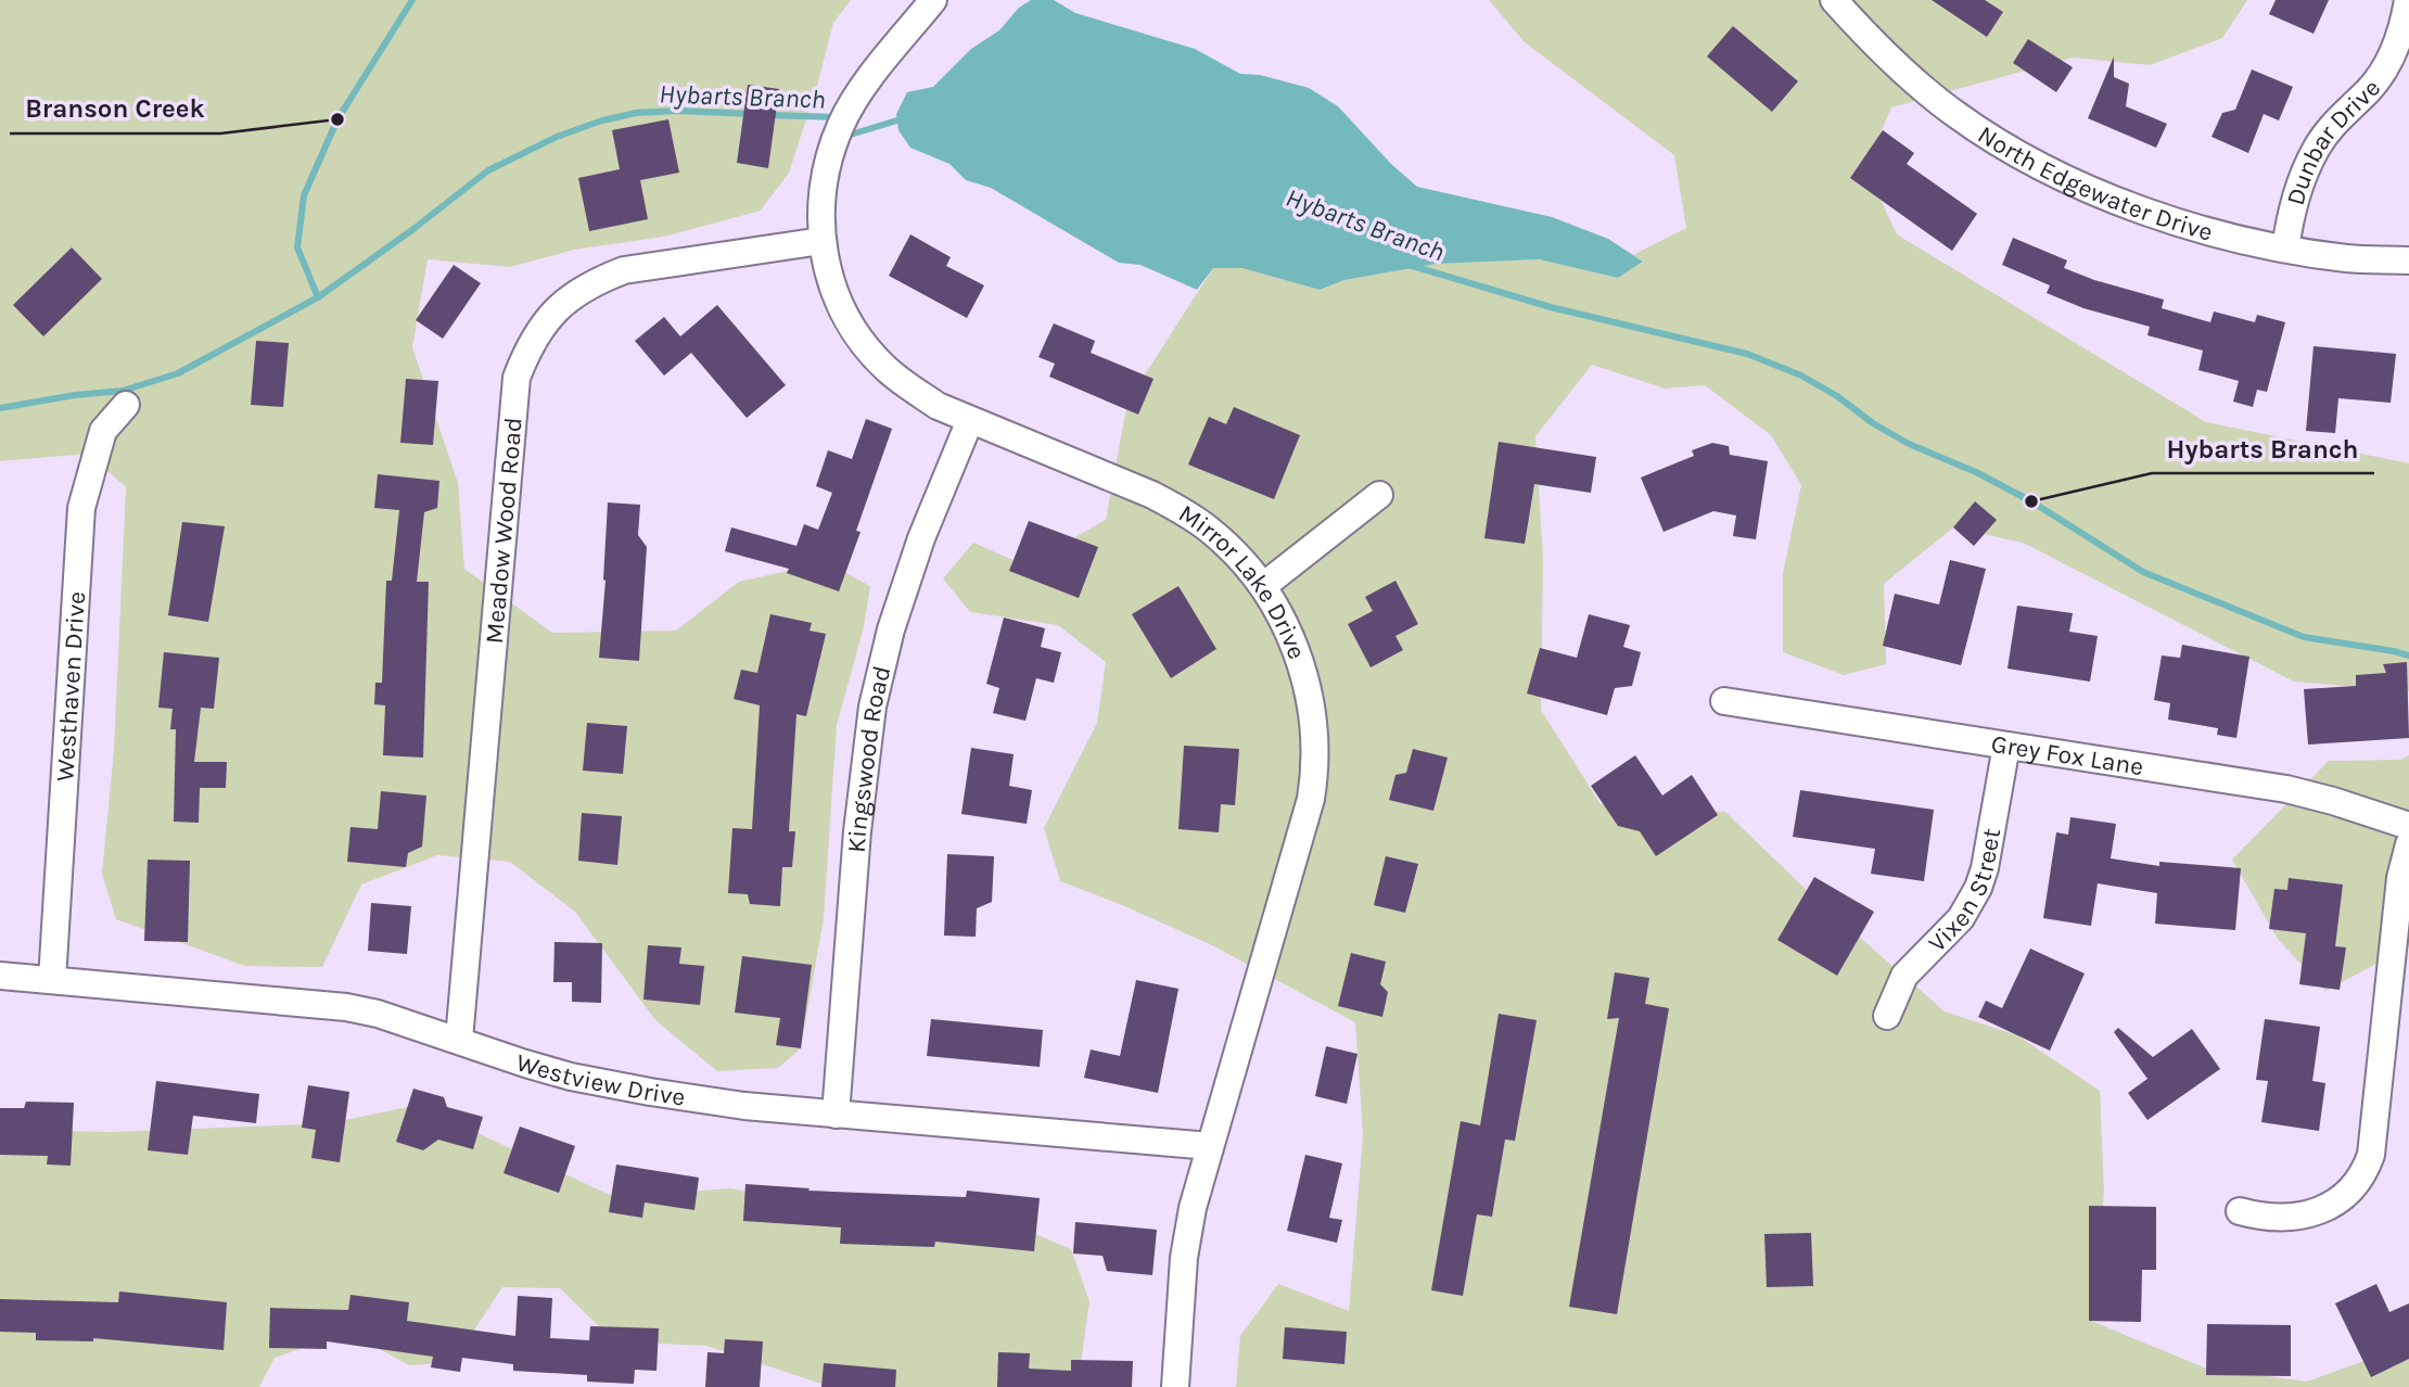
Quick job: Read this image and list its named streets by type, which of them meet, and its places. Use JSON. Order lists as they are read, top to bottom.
{
  "streets": {
    "street": [
      "Dunbar Drive",
      "North Edgewater Drive",
      "Meadow Wood Road",
      "Mirror Lake Drive",
      "Westhaven Drive",
      "Grey Fox Lane",
      "Kingswood Road",
      "Vixen Street",
      "Westview Drive"
    ]
  },
  "crossings": [
    ["Dunbar Drive", "North Edgewater Drive"],
    ["Meadow Wood Road", "Mirror Lake Drive"],
    ["Meadow Wood Road", "Westview Drive"],
    ["Mirror Lake Drive", "Kingswood Road"],
    ["Mirror Lake Drive", "Westview Drive"],
    ["Westhaven Drive", "Westview Drive"],
    ["Grey Fox Lane", "Vixen Street"],
    ["Kingswood Road", "Westview Drive"]
  ],
  "water": ["Hybarts Branch"],
  "places": ["Branson Creek", "Hybarts Branch"]
}
